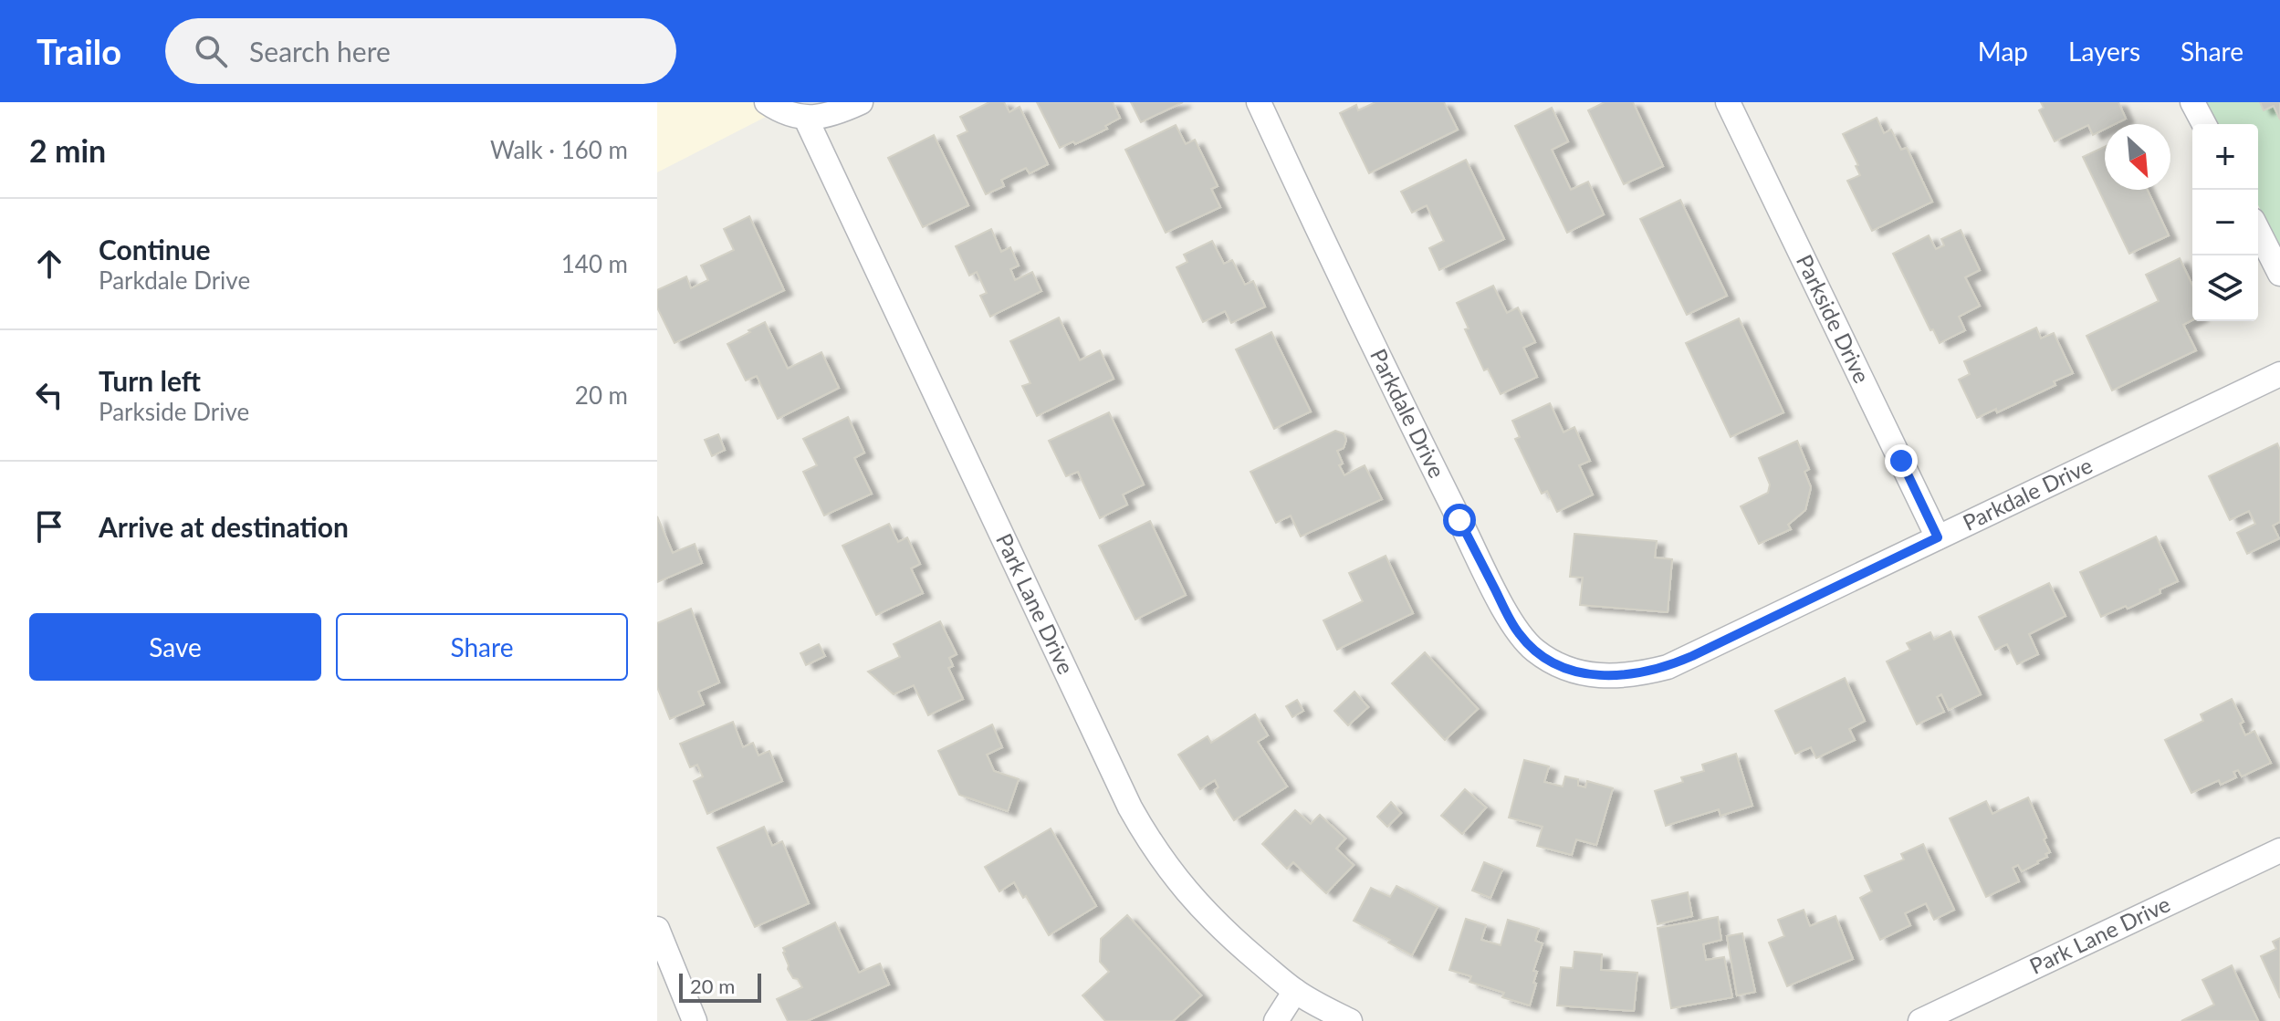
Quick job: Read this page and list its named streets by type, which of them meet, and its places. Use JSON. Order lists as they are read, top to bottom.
{
  "streets": {
    "street": ["Parkside Drive", "Parkdale Drive", "Park Lane Drive"]
  },
  "crossings": [
    ["Parkside Drive", "Parkdale Drive"]
  ],
  "scale_bar": "20 m",
  "north": "bottom right",
  "page": {
    "header": "Trailo",
    "search": "Search here",
    "nav": ["Map", "Layers", "Share"],
    "heading": ["2 min", "Walk · 160 m"],
    "map_buttons": ["+", "−"],
    "list": [
      ["Continue", "Parkdale Drive", "140 m"],
      ["Turn left", "Parkside Drive", "20 m"],
      "Arrive at destination"
    ],
    "buttons": ["Save", "Share"],
    "scale": "20 m"
  }
}
